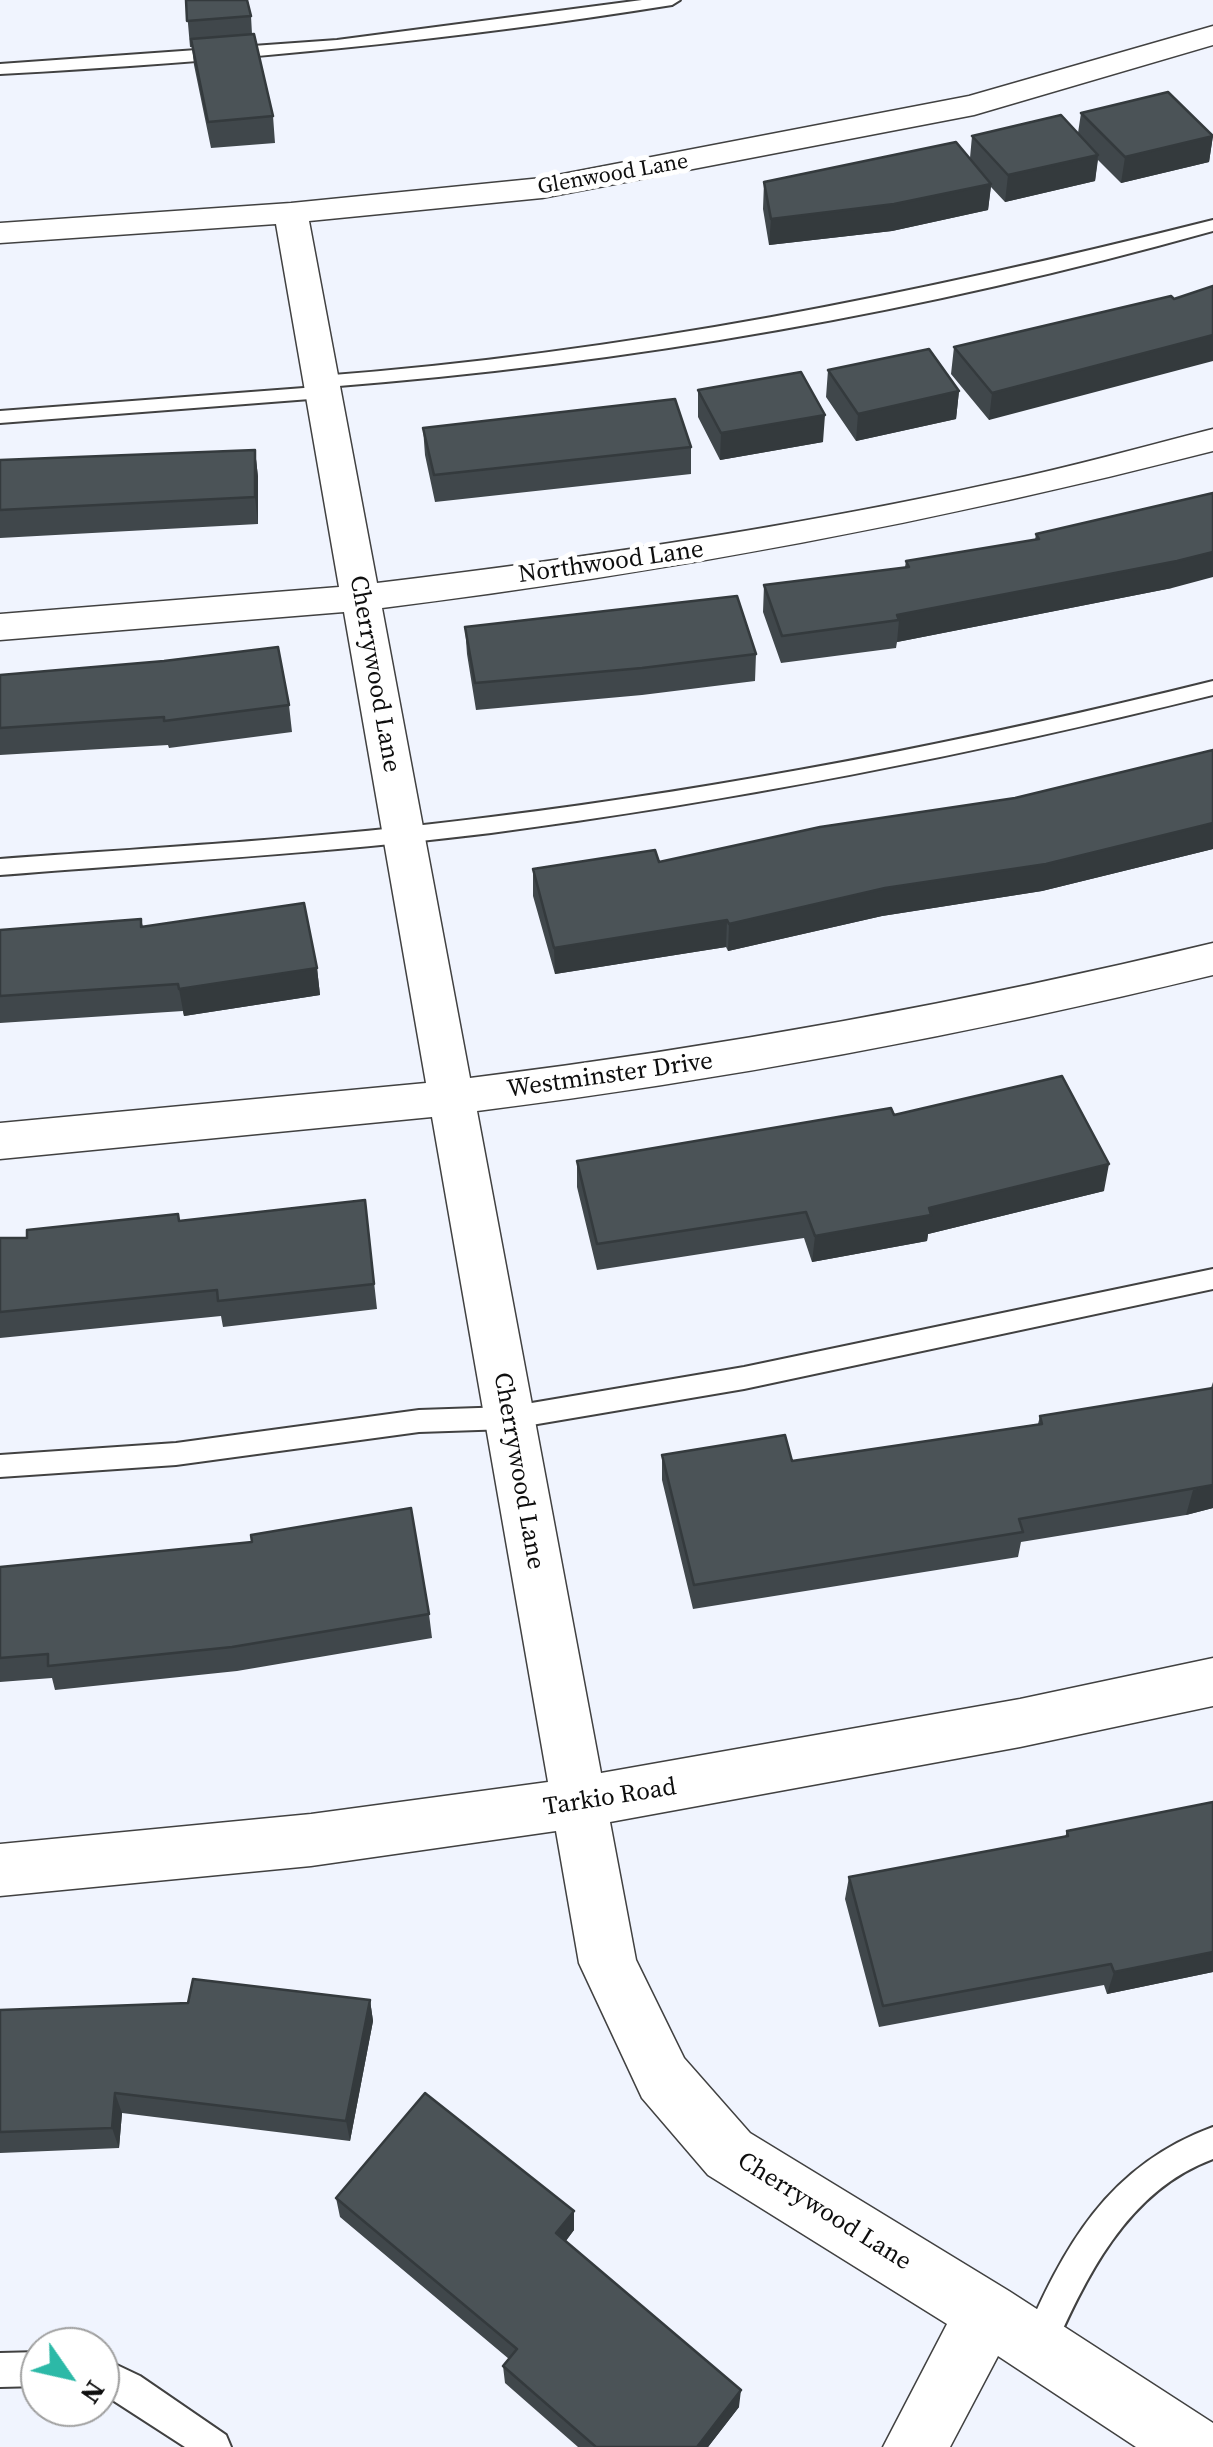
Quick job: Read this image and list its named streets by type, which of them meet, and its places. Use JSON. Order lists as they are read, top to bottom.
{
  "streets": {
    "street": [
      "Glenwood Lane",
      "Northwood Lane",
      "Cherrywood Lane",
      "Westminster Drive",
      "Tarkio Road"
    ]
  },
  "crossings": [
    ["Glenwood Lane", "Cherrywood Lane"],
    ["Northwood Lane", "Cherrywood Lane"],
    ["Cherrywood Lane", "Westminster Drive"],
    ["Cherrywood Lane", "Tarkio Road"]
  ],
  "north": "bottom right"
}
